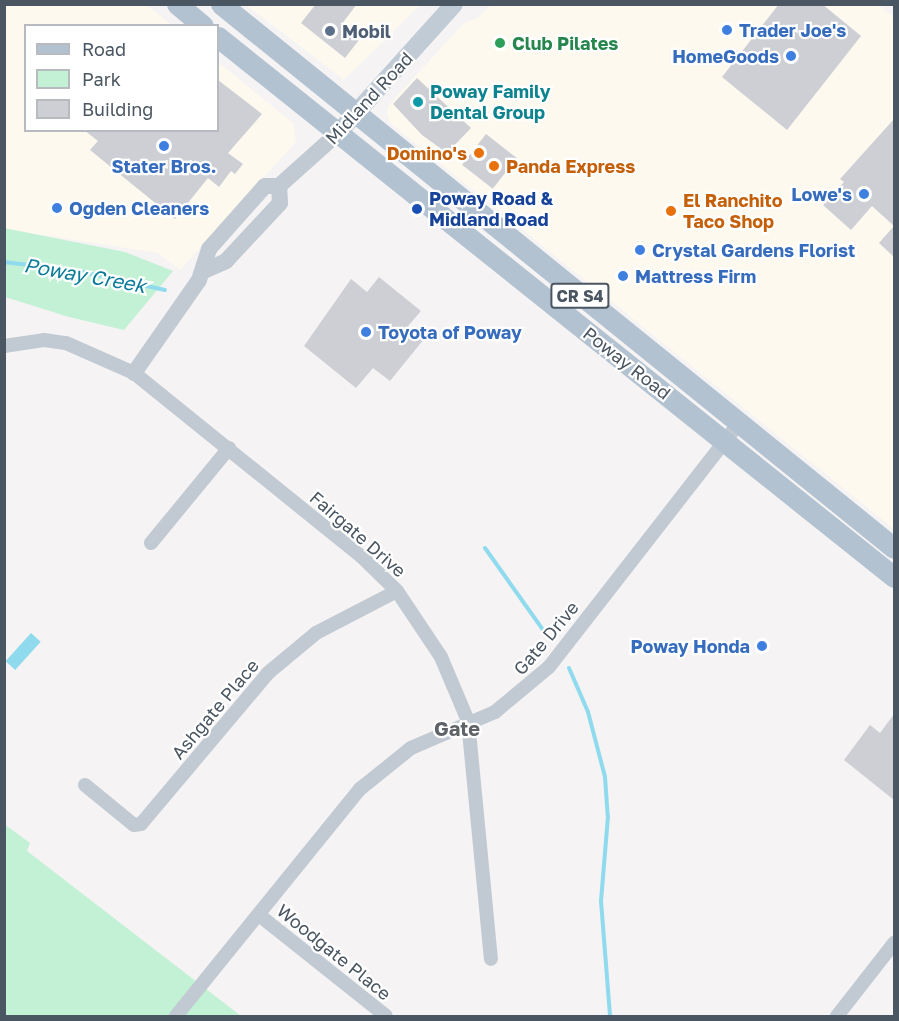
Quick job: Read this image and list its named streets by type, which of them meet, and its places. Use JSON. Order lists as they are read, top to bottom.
{
  "streets": {
    "main road": ["Midland Road", "CR S4", "Poway Road"],
    "street": [
      "Fairgate Drive",
      "Gate Drive",
      "Ashgate Place",
      "Woodgate Place"
    ]
  },
  "crossings": [
    ["Midland Road", "Poway Road"],
    ["Midland Road", "Fairgate Drive"],
    ["Poway Road", "Gate Drive"],
    ["Fairgate Drive", "Gate Drive"],
    ["Fairgate Drive", "Ashgate Place"],
    ["Gate Drive", "Woodgate Place"]
  ],
  "districts": ["Gate"],
  "water": ["Poway Creek"],
  "places": [
    "Trader Joe's",
    "Mobil",
    "Club Pilates",
    "HomeGoods",
    "Poway Family Dental Group",
    "Stater Bros.",
    "Domino's",
    "Panda Express",
    "Lowe's",
    "Ogden Cleaners",
    "Poway Road & Midland Road",
    "El Ranchito Taco Shop",
    "Crystal Gardens Florist",
    "Mattress Firm",
    "Toyota of Poway",
    "Poway Honda"
  ],
  "legend": ["Road", "Park", "Building"]
}
